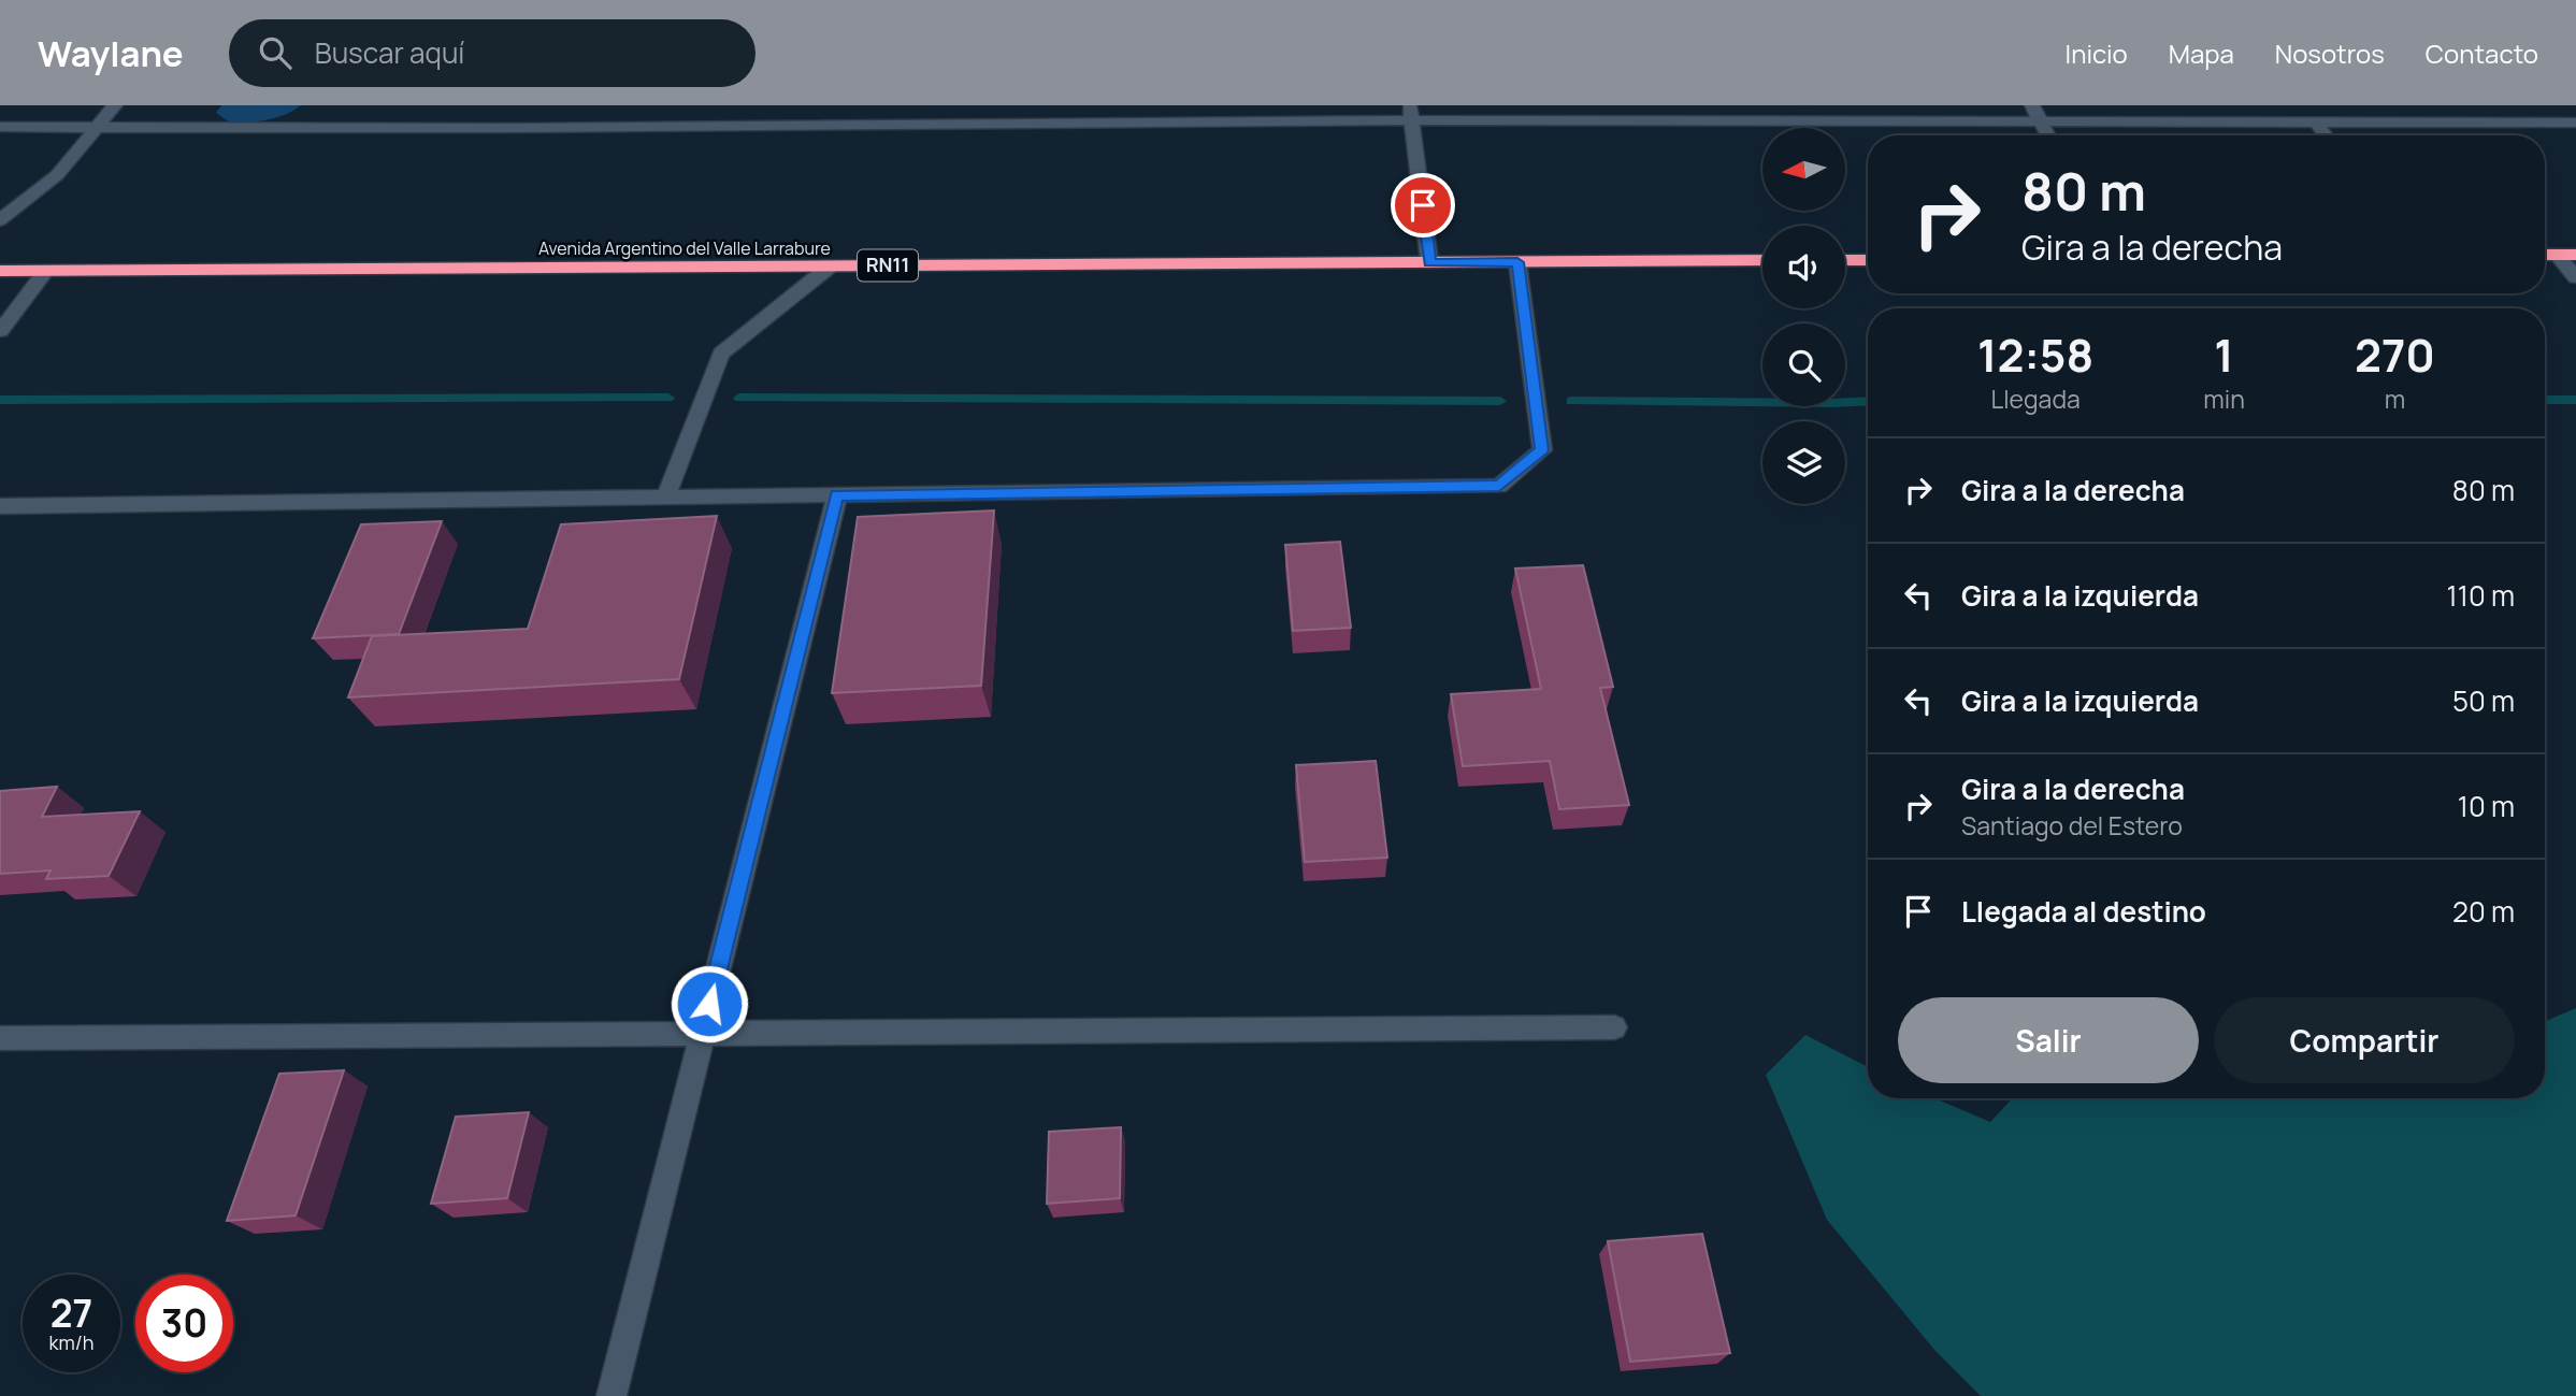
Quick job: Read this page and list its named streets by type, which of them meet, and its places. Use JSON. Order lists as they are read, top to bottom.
{
  "streets": {
    "highway": ["Avenida Argentino del Valle Larrabure", "RN11"]
  },
  "north": "left",
  "page": {
    "header": "Waylane",
    "search": "Buscar aquí",
    "nav": [
      "Inicio",
      "Mapa",
      "Nosotros",
      "Contacto"
    ],
    "turn": ["80 m", "Gira a la derecha"],
    "eta": [
      "12:58",
      "Llegada",
      "1",
      "min",
      "270",
      "m"
    ],
    "list": [
      {
        "name": "Gira a la derecha",
        "value": "80 m"
      },
      {
        "name": "Gira a la izquierda",
        "value": "110 m"
      },
      {
        "name": "Gira a la izquierda",
        "value": "50 m"
      },
      {
        "name": "Gira a la derecha",
        "note": "Santiago del Estero",
        "value": "10 m"
      },
      {
        "name": "Llegada al destino",
        "value": "20 m"
      }
    ],
    "buttons": ["Salir", "Compartir"],
    "speed": "27 km/h",
    "limit": "30"
  }
}
